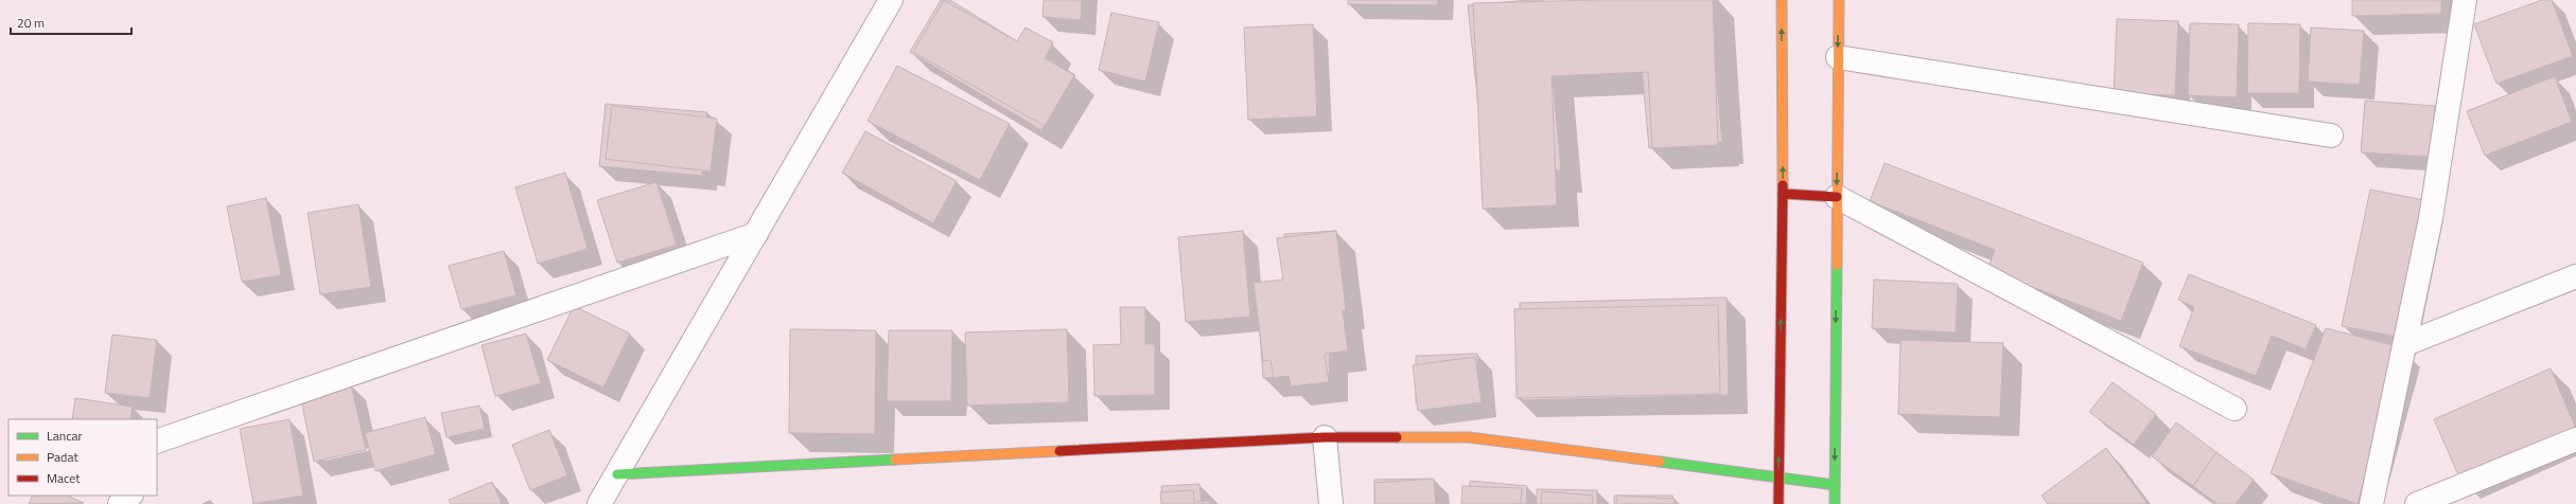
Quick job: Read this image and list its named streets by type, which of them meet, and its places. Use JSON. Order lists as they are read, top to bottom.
{
  "legend": ["Lancar", "Padat", "Macet"],
  "scale_bar": "20 m"
}
